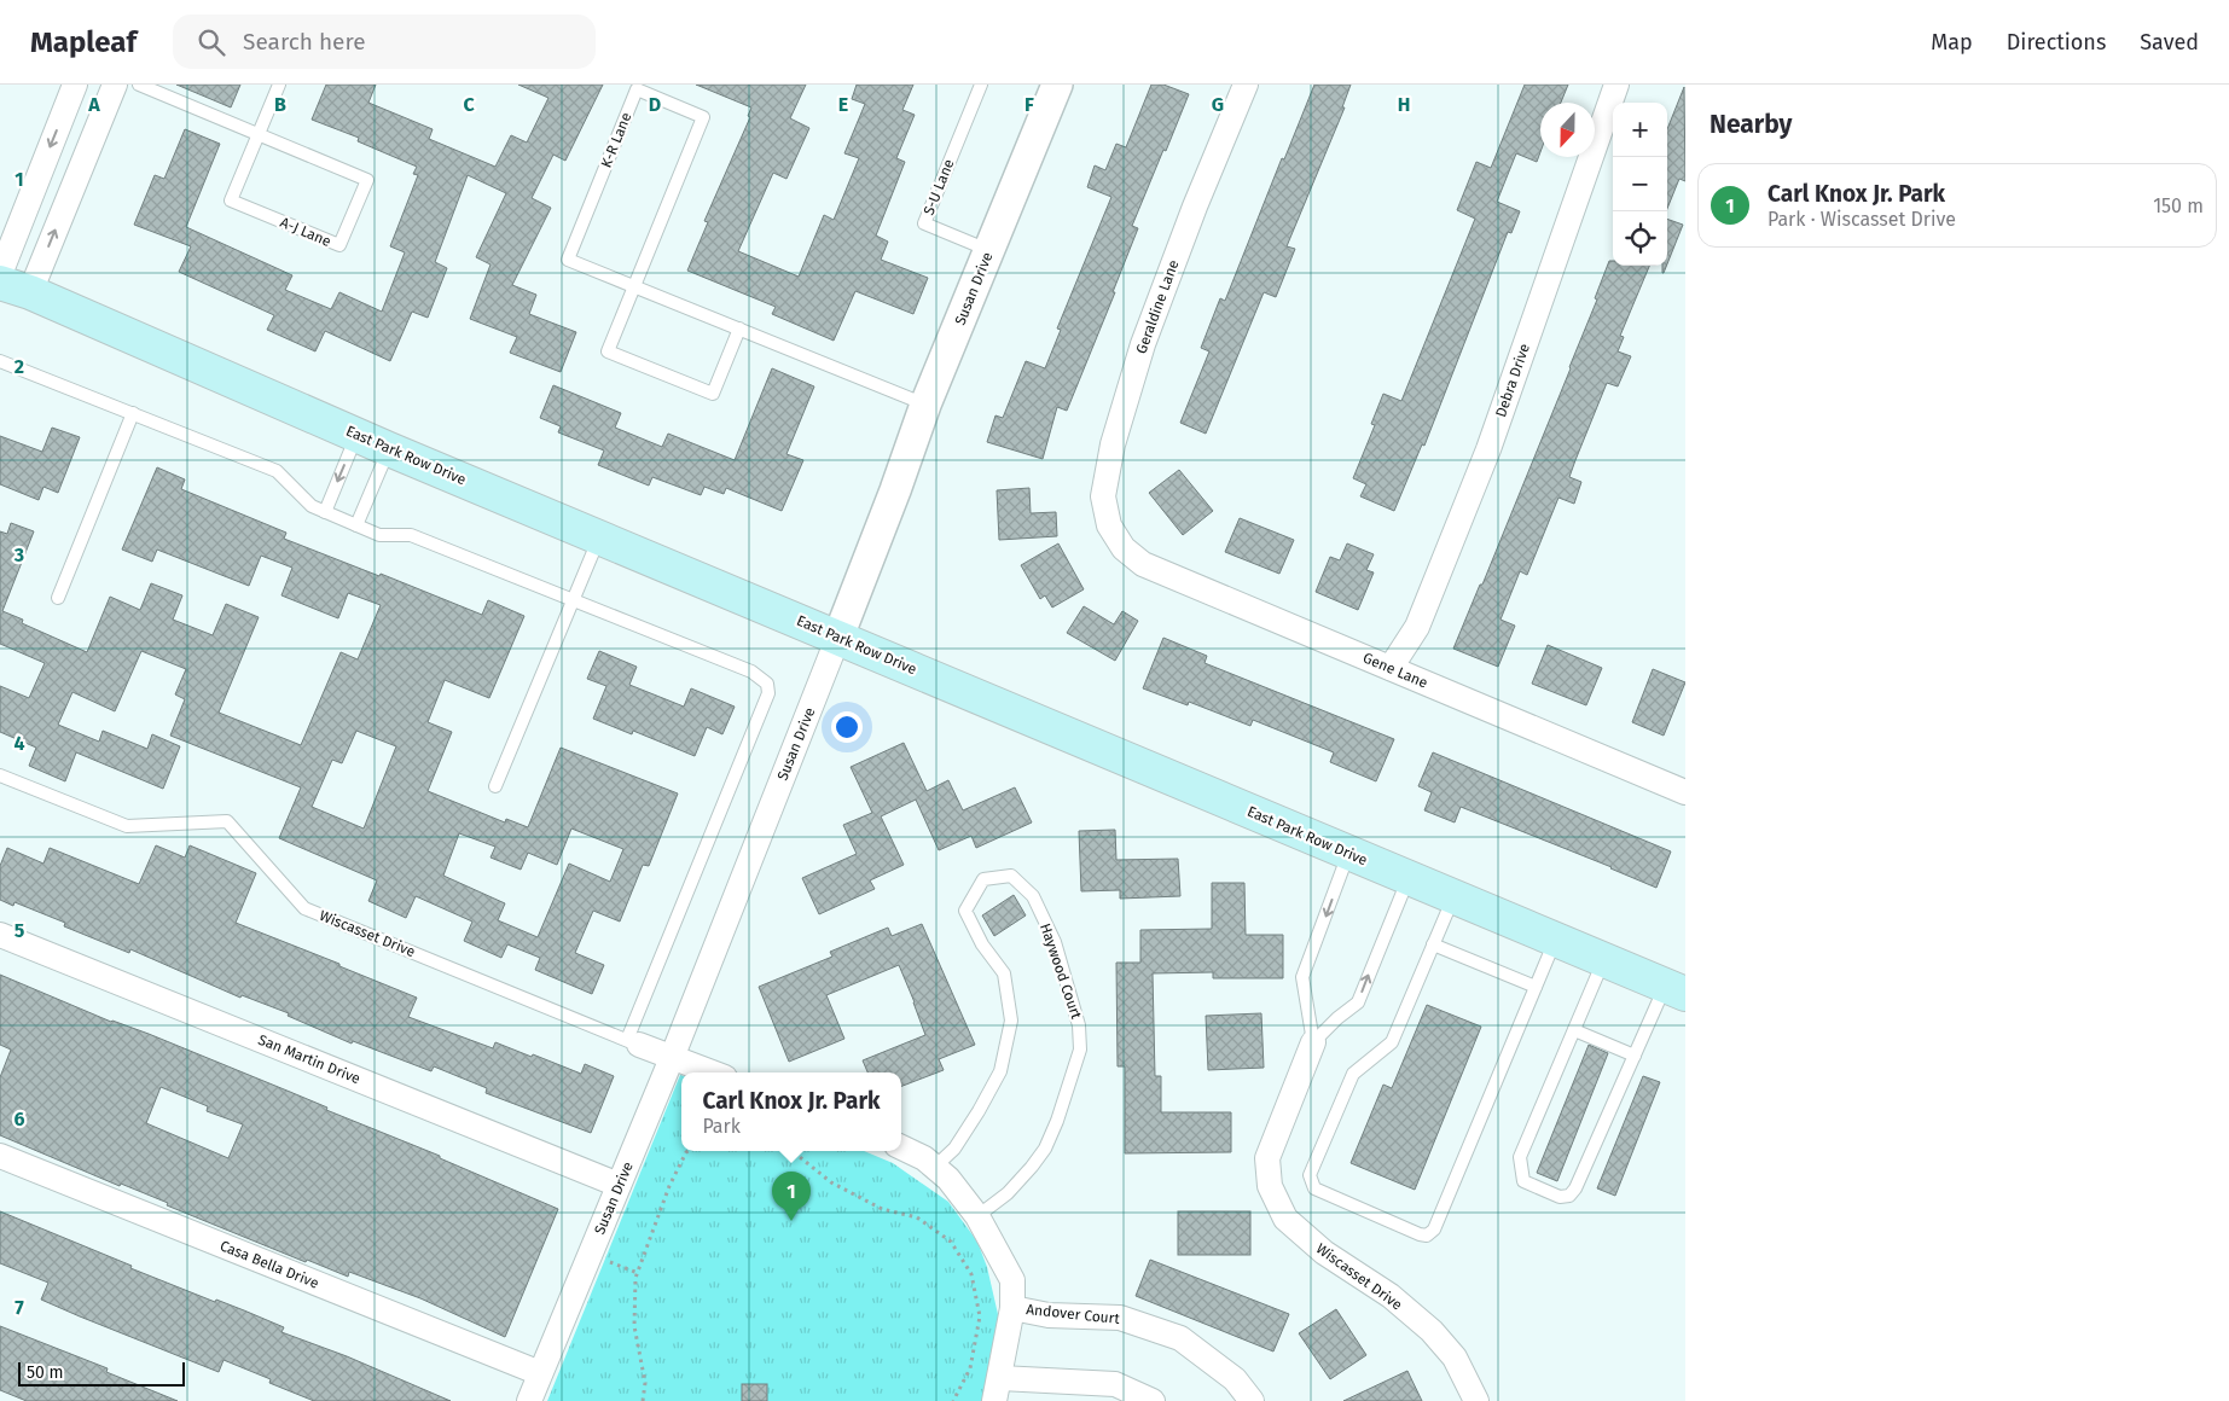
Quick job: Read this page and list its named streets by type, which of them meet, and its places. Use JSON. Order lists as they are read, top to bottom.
{
  "streets": {
    "main road": ["East Park Row Drive"],
    "street": [
      "Susan Drive",
      "Geraldine Lane",
      "Debra Drive",
      "Gene Lane",
      "Wiscasset Drive",
      "San Martin Drive",
      "Casa Bella Drive",
      "Andover Court"
    ],
    "lane": [
      "K-R Lane",
      "S-U Lane",
      "A-J Lane",
      "Haywood Court"
    ]
  },
  "crossings": [
    ["K-R Lane", "Susan Drive"],
    ["S-U Lane", "Susan Drive"],
    ["Susan Drive", "East Park Row Drive"],
    ["Susan Drive", "Wiscasset Drive"],
    ["Susan Drive", "San Martin Drive"],
    ["Susan Drive", "Casa Bella Drive"],
    ["Geraldine Lane", "Gene Lane"],
    ["Debra Drive", "Gene Lane"],
    ["East Park Row Drive", "Wiscasset Drive"]
  ],
  "scale_bar": "50 m",
  "north": "bottom",
  "page": {
    "header": "Mapleaf",
    "search": "Search here",
    "nav": ["Map", "Directions", "Saved"],
    "heading": "Nearby",
    "map_buttons": ["+", "−"],
    "list": [
      {
        "mark": "1",
        "name": "Carl Knox Jr. Park",
        "note": "Park · Wiscasset Drive",
        "value": "150 m"
      }
    ],
    "popup": ["Carl Knox Jr. Park", "Park"],
    "pins": "1",
    "scale": "50 m"
  },
  "grid": {
    "columns": [
      "A",
      "B",
      "C",
      "D",
      "E",
      "F",
      "G",
      "H"
    ],
    "rows": [
      "1",
      "2",
      "3",
      "4",
      "5",
      "6",
      "7"
    ]
  }
}
